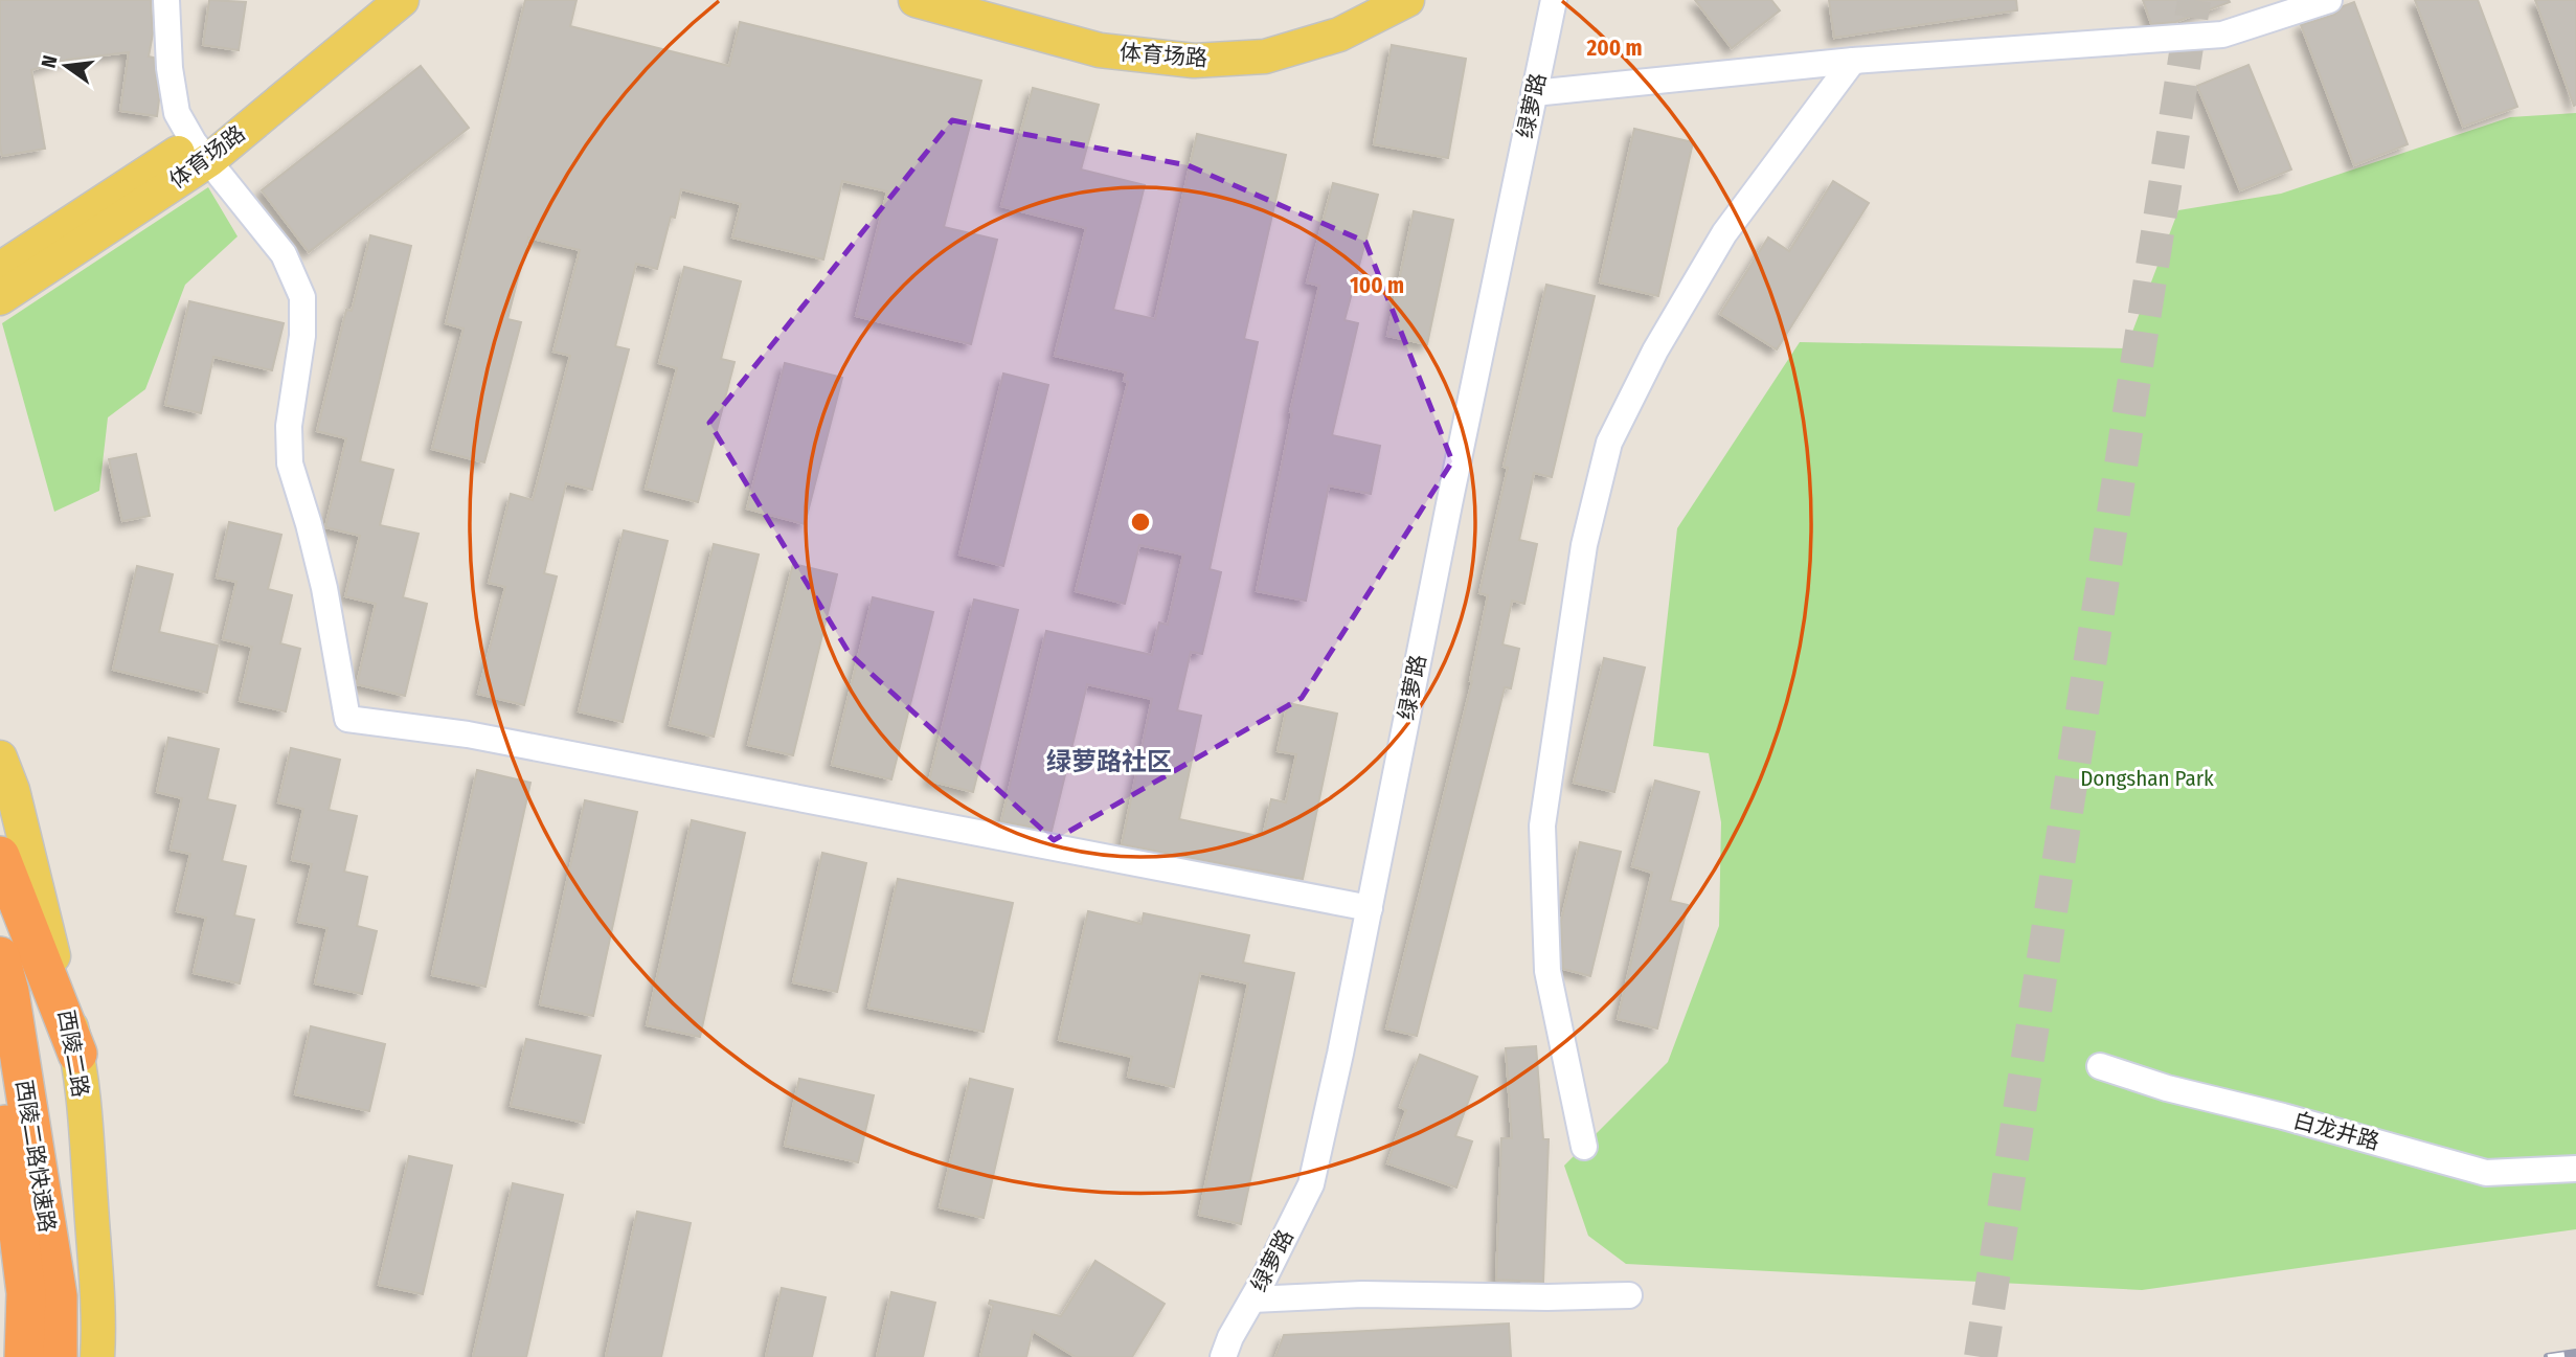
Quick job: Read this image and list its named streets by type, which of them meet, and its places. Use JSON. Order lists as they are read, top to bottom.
{
  "streets": {
    "highway": ["西陵二路快速路"],
    "main road": ["体育场路", "西陵二路"],
    "street": ["绿萝路", "白龙井路"]
  },
  "districts": ["绿萝路社区"],
  "parks": ["Dongshan Park"],
  "north": "left",
  "rings": ["200 m", "100 m"]
}
